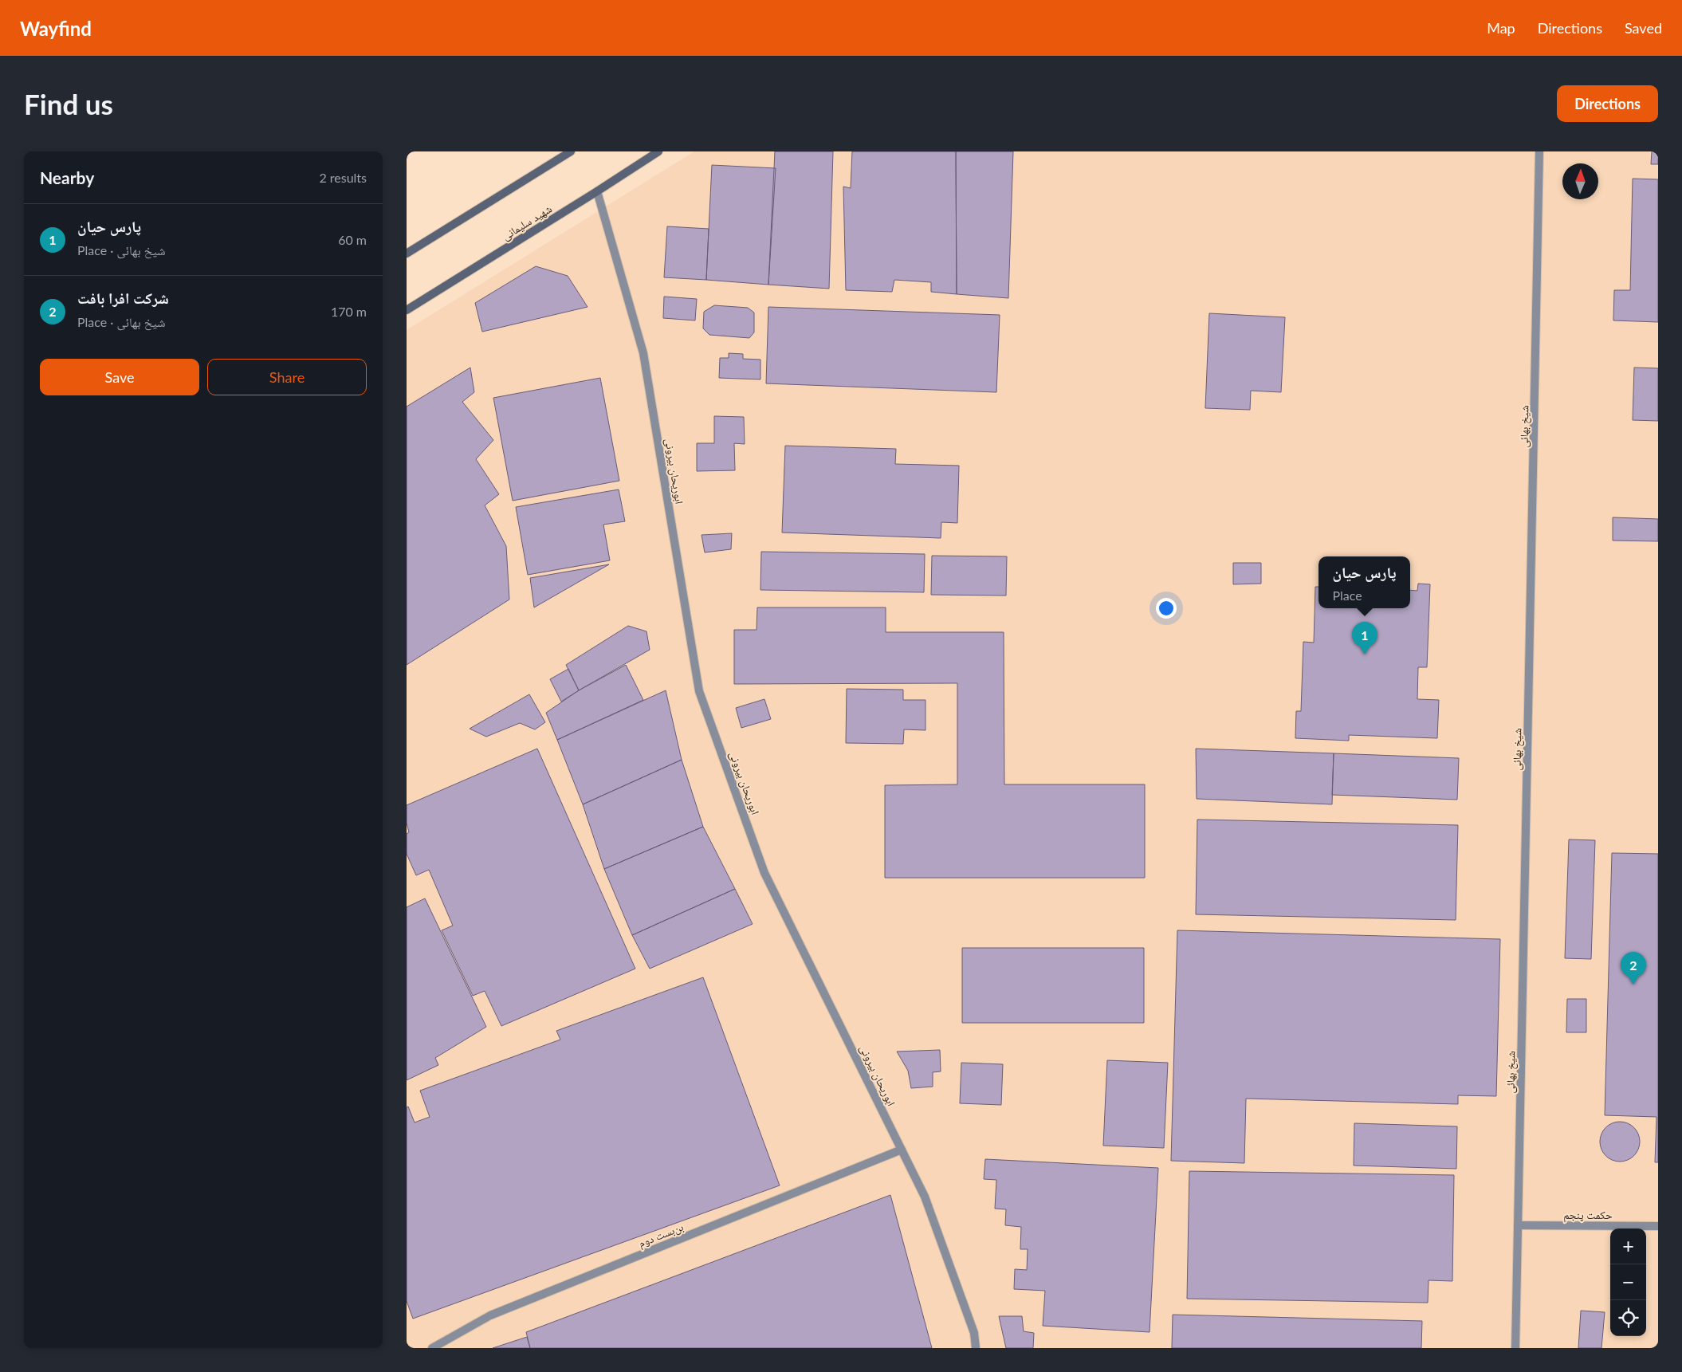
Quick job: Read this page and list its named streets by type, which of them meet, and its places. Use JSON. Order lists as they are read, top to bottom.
{
  "streets": {
    "main road": ["شهید سلیمانی"],
    "street": [
      "شیخ بهائی",
      "ابوریحان بیرونی",
      "حکمت پنجم",
      "بن‌بست دوم"
    ]
  },
  "crossings": [
    ["شهید سلیمانی", "ابوریحان بیرونی"],
    ["شیخ بهائی", "حکمت پنجم"],
    ["ابوریحان بیرونی", "بن‌بست دوم"]
  ],
  "north": "top",
  "page": {
    "header": "Wayfind",
    "nav": ["Map", "Directions", "Saved"],
    "buttons": [
      "Directions",
      ["Save", "Share"]
    ],
    "title": "Find us",
    "heading": ["Nearby", "2 results"],
    "list": [
      {
        "mark": "1",
        "name": "پارس حیان",
        "note": "Place · شیخ بهائی",
        "value": "60 m"
      },
      {
        "mark": "2",
        "name": "شرکت افرا بافت",
        "note": "Place · شیخ بهائی",
        "value": "170 m"
      }
    ],
    "popup": ["پارس حیان", "Place"],
    "pins": ["1", "2"],
    "map_buttons": ["+", "−"]
  }
}
